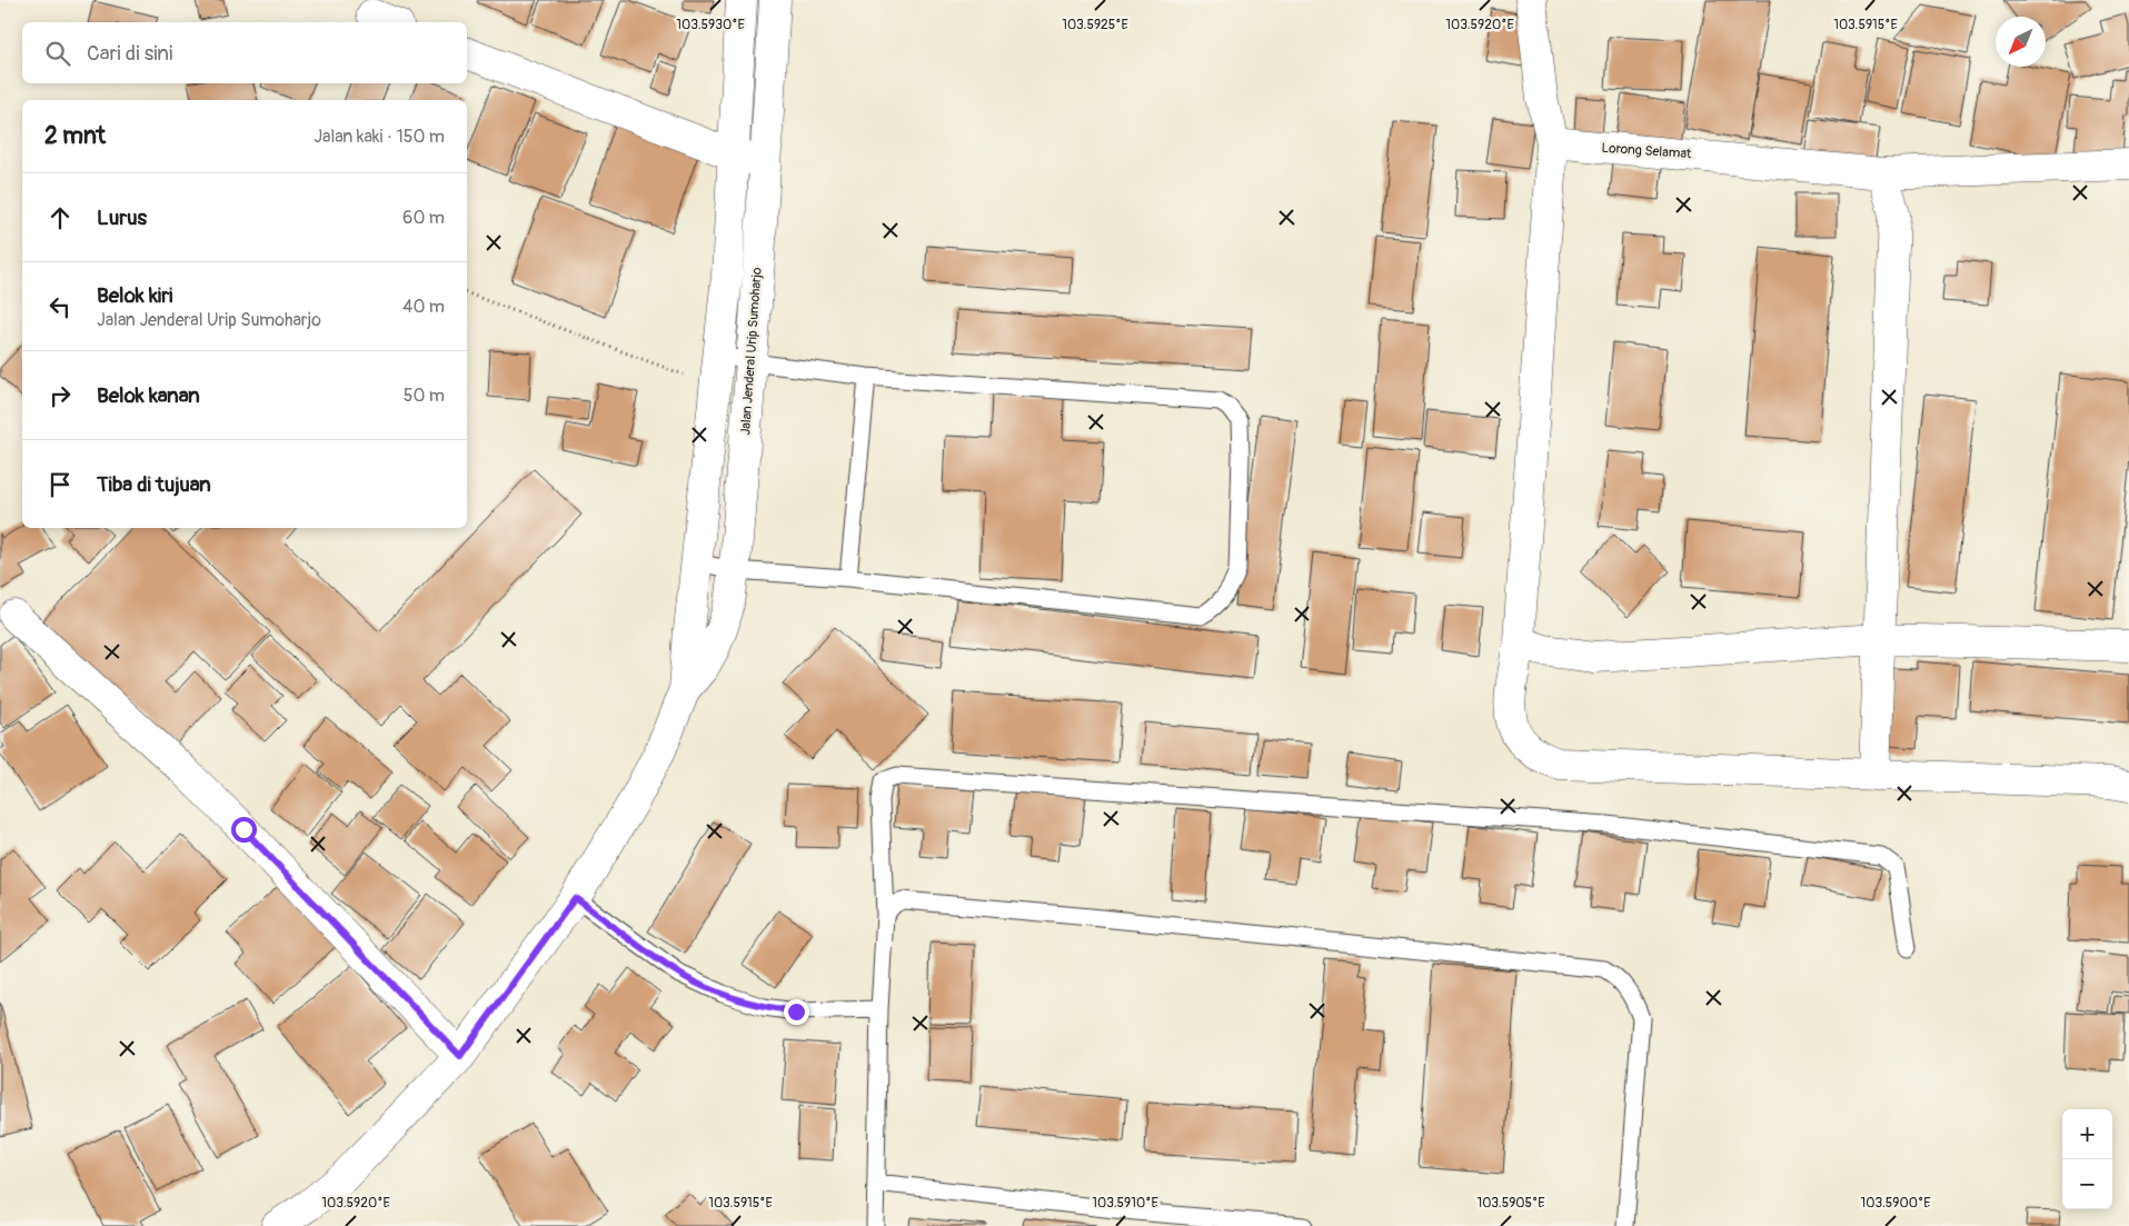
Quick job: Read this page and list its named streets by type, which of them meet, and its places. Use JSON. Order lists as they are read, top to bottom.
{
  "streets": {
    "street": ["Lorong Selamat", "Jalan Jenderal Urip Sumoharjo"]
  },
  "north": "bottom left",
  "page": {
    "search": "Cari di sini",
    "heading": ["2 mnt", "Jalan kaki · 150 m"],
    "list": [
      ["Lurus", "60 m"],
      ["Belok kiri", "Jalan Jenderal Urip Sumoharjo", "40 m"],
      ["Belok kanan", "50 m"],
      "Tiba di tujuan"
    ],
    "map_buttons": ["+", "−"]
  },
  "coordinates": [
    "103.5930°E",
    "103.5925°E",
    "103.5920°E",
    "103.5915°E",
    "103.5910°E",
    "103.5905°E",
    "103.5900°E"
  ]
}
